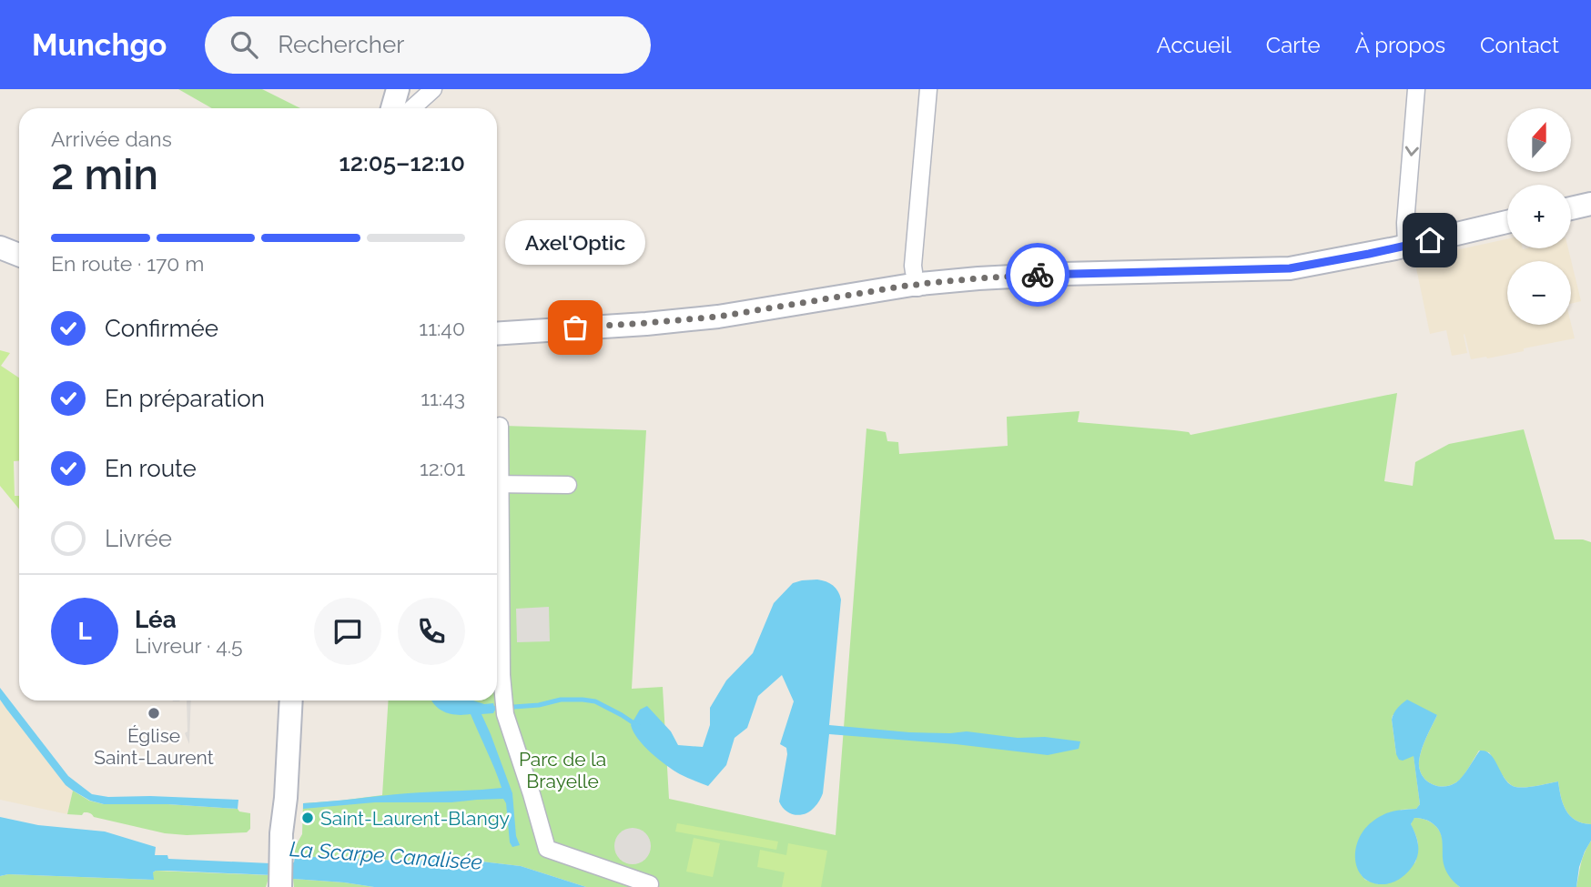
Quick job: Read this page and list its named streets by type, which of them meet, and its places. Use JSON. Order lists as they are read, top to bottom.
{
  "water": ["La Scarpe Canalisée"],
  "parks": ["Parc de la Brayelle"],
  "places": ["Axel'Optic", "Église Saint-Laurent", "Saint-Laurent-Blangy"],
  "north": "top",
  "page": {
    "header": "Munchgo",
    "search": "Rechercher",
    "nav": [
      "Accueil",
      "Carte",
      "À propos",
      "Contact"
    ],
    "map_buttons": ["+", "−"],
    "heading": ["2 min", "Arrivée dans", "12:05–12:10"],
    "panel": ["Léa", "Livreur · 4.5"],
    "bar": "En route · 170 m",
    "bubble": "Axel'Optic",
    "list": [
      ["Confirmée", "11:40"],
      ["En préparation", "11:43"],
      ["En route", "12:01"],
      "Livrée"
    ],
    "round": "L"
  }
}
